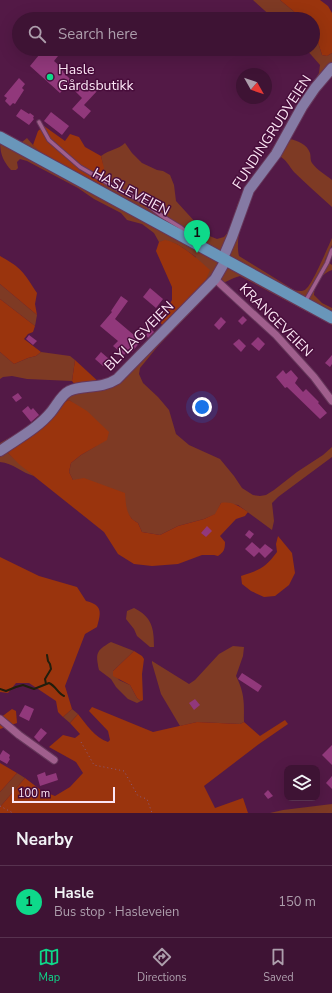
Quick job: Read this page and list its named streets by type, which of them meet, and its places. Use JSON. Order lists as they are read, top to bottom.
{
  "streets": {
    "main road": ["HASLEVEIEN"],
    "street": ["FUNDINGRUDVEIEN", "KRANGEVEIEN", "BLYLAGVEIEN"]
  },
  "crossings": [
    ["FUNDINGRUDVEIEN", "HASLEVEIEN"],
    ["FUNDINGRUDVEIEN", "BLYLAGVEIEN"],
    ["HASLEVEIEN", "BLYLAGVEIEN"],
    ["KRANGEVEIEN", "BLYLAGVEIEN"]
  ],
  "places": ["Hasle Gårdsbutikk"],
  "scale_bar": "100 m",
  "north": "bottom right",
  "page": {
    "search": "Search here",
    "pins": "1",
    "scale": "100 m",
    "heading": "Nearby",
    "list": [
      {
        "mark": "1",
        "name": "Hasle",
        "note": "Bus stop · Hasleveien",
        "value": "150 m"
      }
    ],
    "nav": ["Map", "Directions", "Saved"]
  }
}
